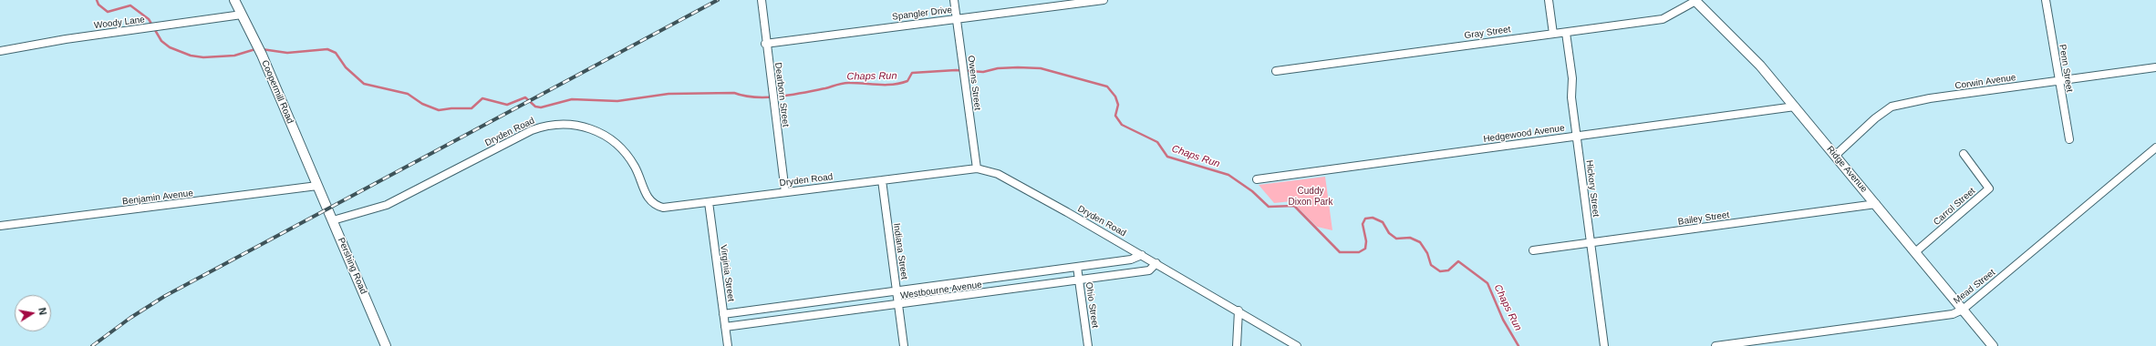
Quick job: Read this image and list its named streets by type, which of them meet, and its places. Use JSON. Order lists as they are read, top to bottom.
{
  "streets": {
    "street": [
      "Spangler Drive",
      "Woody Lane",
      "Gray Street",
      "Penn Street",
      "Corwin Avenue",
      "Owens Street",
      "Coopermill Road",
      "Dearborn Street",
      "Dryden Road",
      "Hedgewood Avenue",
      "Ridge Avenue",
      "Hickory Street",
      "Benjamin Avenue",
      "Carrol Street",
      "Bailey Street",
      "Indiana Street",
      "Pershing Road",
      "Virginia Street",
      "Mead Street",
      "Westbourne Avenue",
      "Ohio Street"
    ]
  },
  "crossings": [
    ["Spangler Drive", "Owens Street"],
    ["Spangler Drive", "Dearborn Street"],
    ["Woody Lane", "Coopermill Road"],
    ["Gray Street", "Ridge Avenue"],
    ["Gray Street", "Hickory Street"],
    ["Penn Street", "Corwin Avenue"],
    ["Corwin Avenue", "Ridge Avenue"],
    ["Owens Street", "Dryden Road"],
    ["Coopermill Road", "Benjamin Avenue"],
    ["Coopermill Road", "Pershing Road"],
    ["Dearborn Street", "Dryden Road"],
    ["Dryden Road", "Indiana Street"],
    ["Dryden Road", "Pershing Road"],
    ["Dryden Road", "Virginia Street"],
    ["Dryden Road", "Westbourne Avenue"],
    ["Hedgewood Avenue", "Ridge Avenue"],
    ["Hedgewood Avenue", "Hickory Street"],
    ["Ridge Avenue", "Carrol Street"],
    ["Ridge Avenue", "Bailey Street"],
    ["Ridge Avenue", "Mead Street"],
    ["Hickory Street", "Bailey Street"],
    ["Benjamin Avenue", "Pershing Road"],
    ["Indiana Street", "Westbourne Avenue"],
    ["Virginia Street", "Westbourne Avenue"],
    ["Westbourne Avenue", "Ohio Street"]
  ],
  "water": ["Chaps Run"],
  "parks": ["Cuddy Dixon Park"],
  "north": "right"
}
